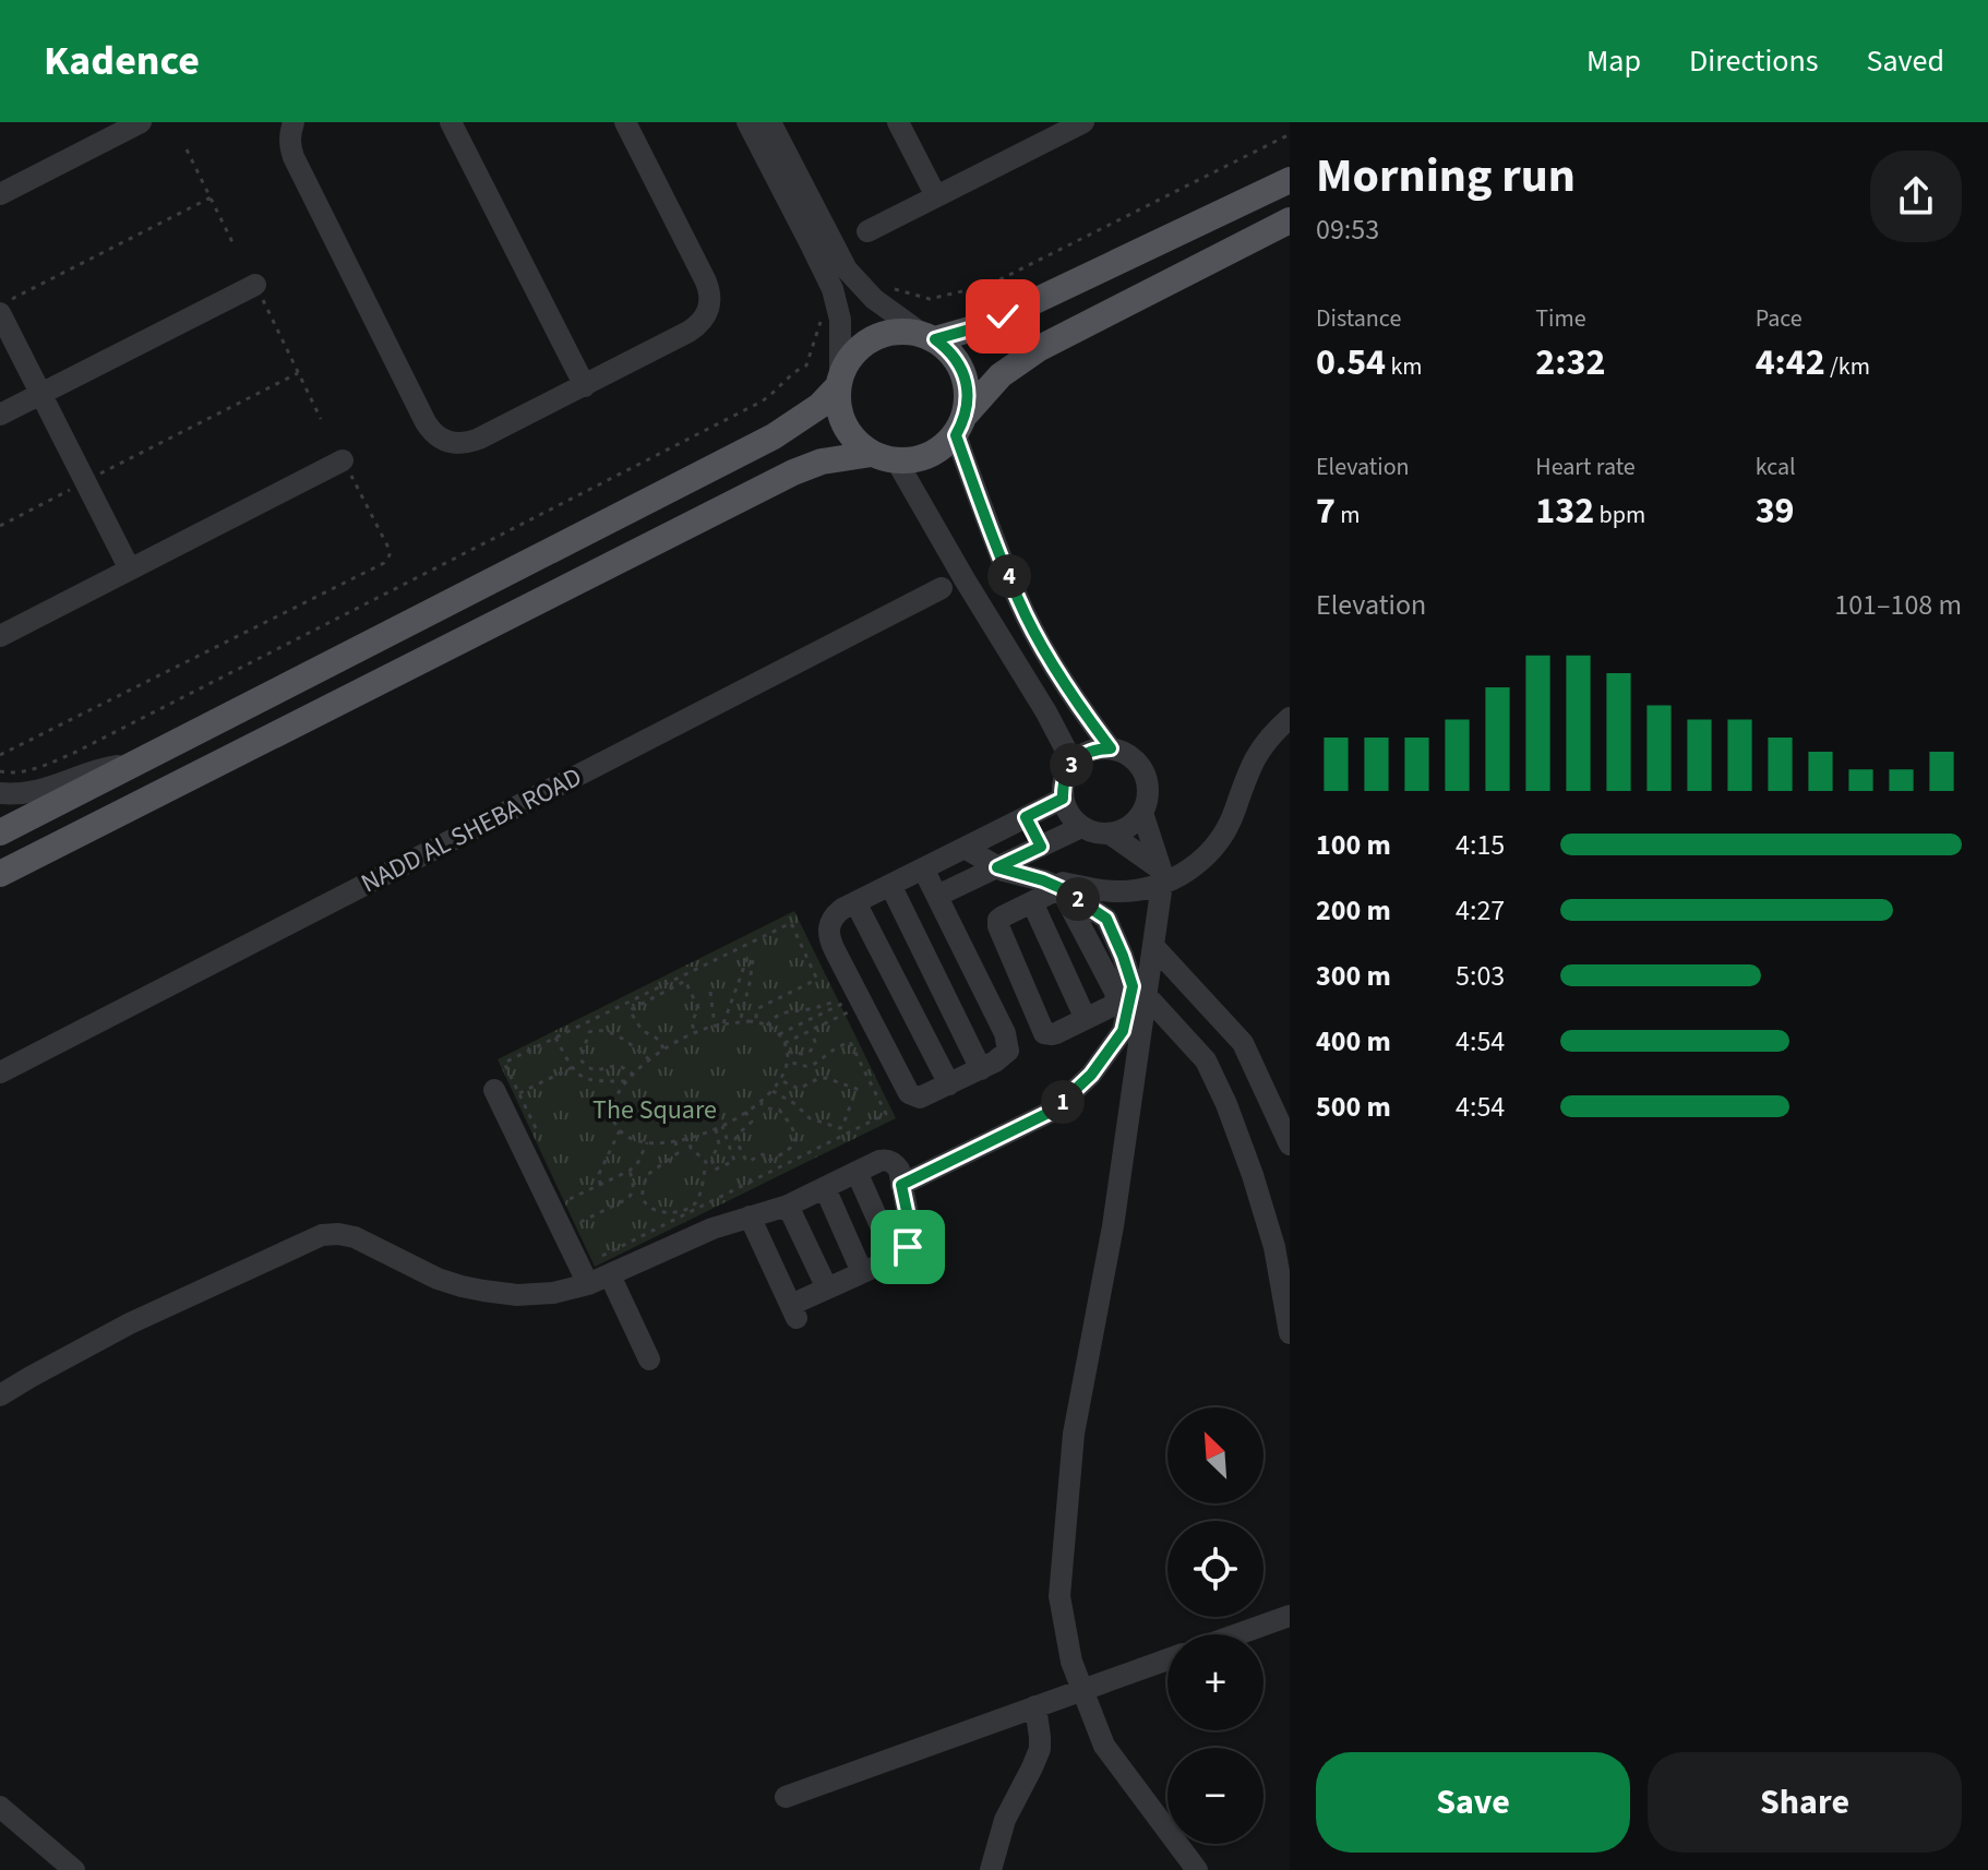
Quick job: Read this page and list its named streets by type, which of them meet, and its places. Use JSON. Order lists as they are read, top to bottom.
{
  "streets": {
    "street": ["NADD AL SHEBA ROAD"]
  },
  "parks": ["The Square"],
  "north": "top left",
  "page": {
    "header": "Kadence",
    "nav": ["Map", "Directions", "Saved"],
    "heading": ["Morning run", "09:53"],
    "stats": [
      ["Distance", "0.54 km"],
      ["Time", "2:32"],
      ["Pace", "4:42 /km"],
      ["Elevation", "7 m"],
      ["Heart rate", "132 bpm"],
      ["kcal", "39"]
    ],
    "pins": [
      "4",
      "3",
      "2",
      "1"
    ],
    "chart": ["Elevation", "101–108 m"],
    "list": [
      {
        "name": "100 m",
        "note": "4:15"
      },
      {
        "name": "200 m",
        "note": "4:27"
      },
      {
        "name": "300 m",
        "note": "5:03"
      },
      {
        "name": "400 m",
        "note": "4:54"
      },
      {
        "name": "500 m",
        "note": "4:54"
      }
    ],
    "map_buttons": ["+", "−"],
    "buttons": ["Save", "Share"]
  }
}
